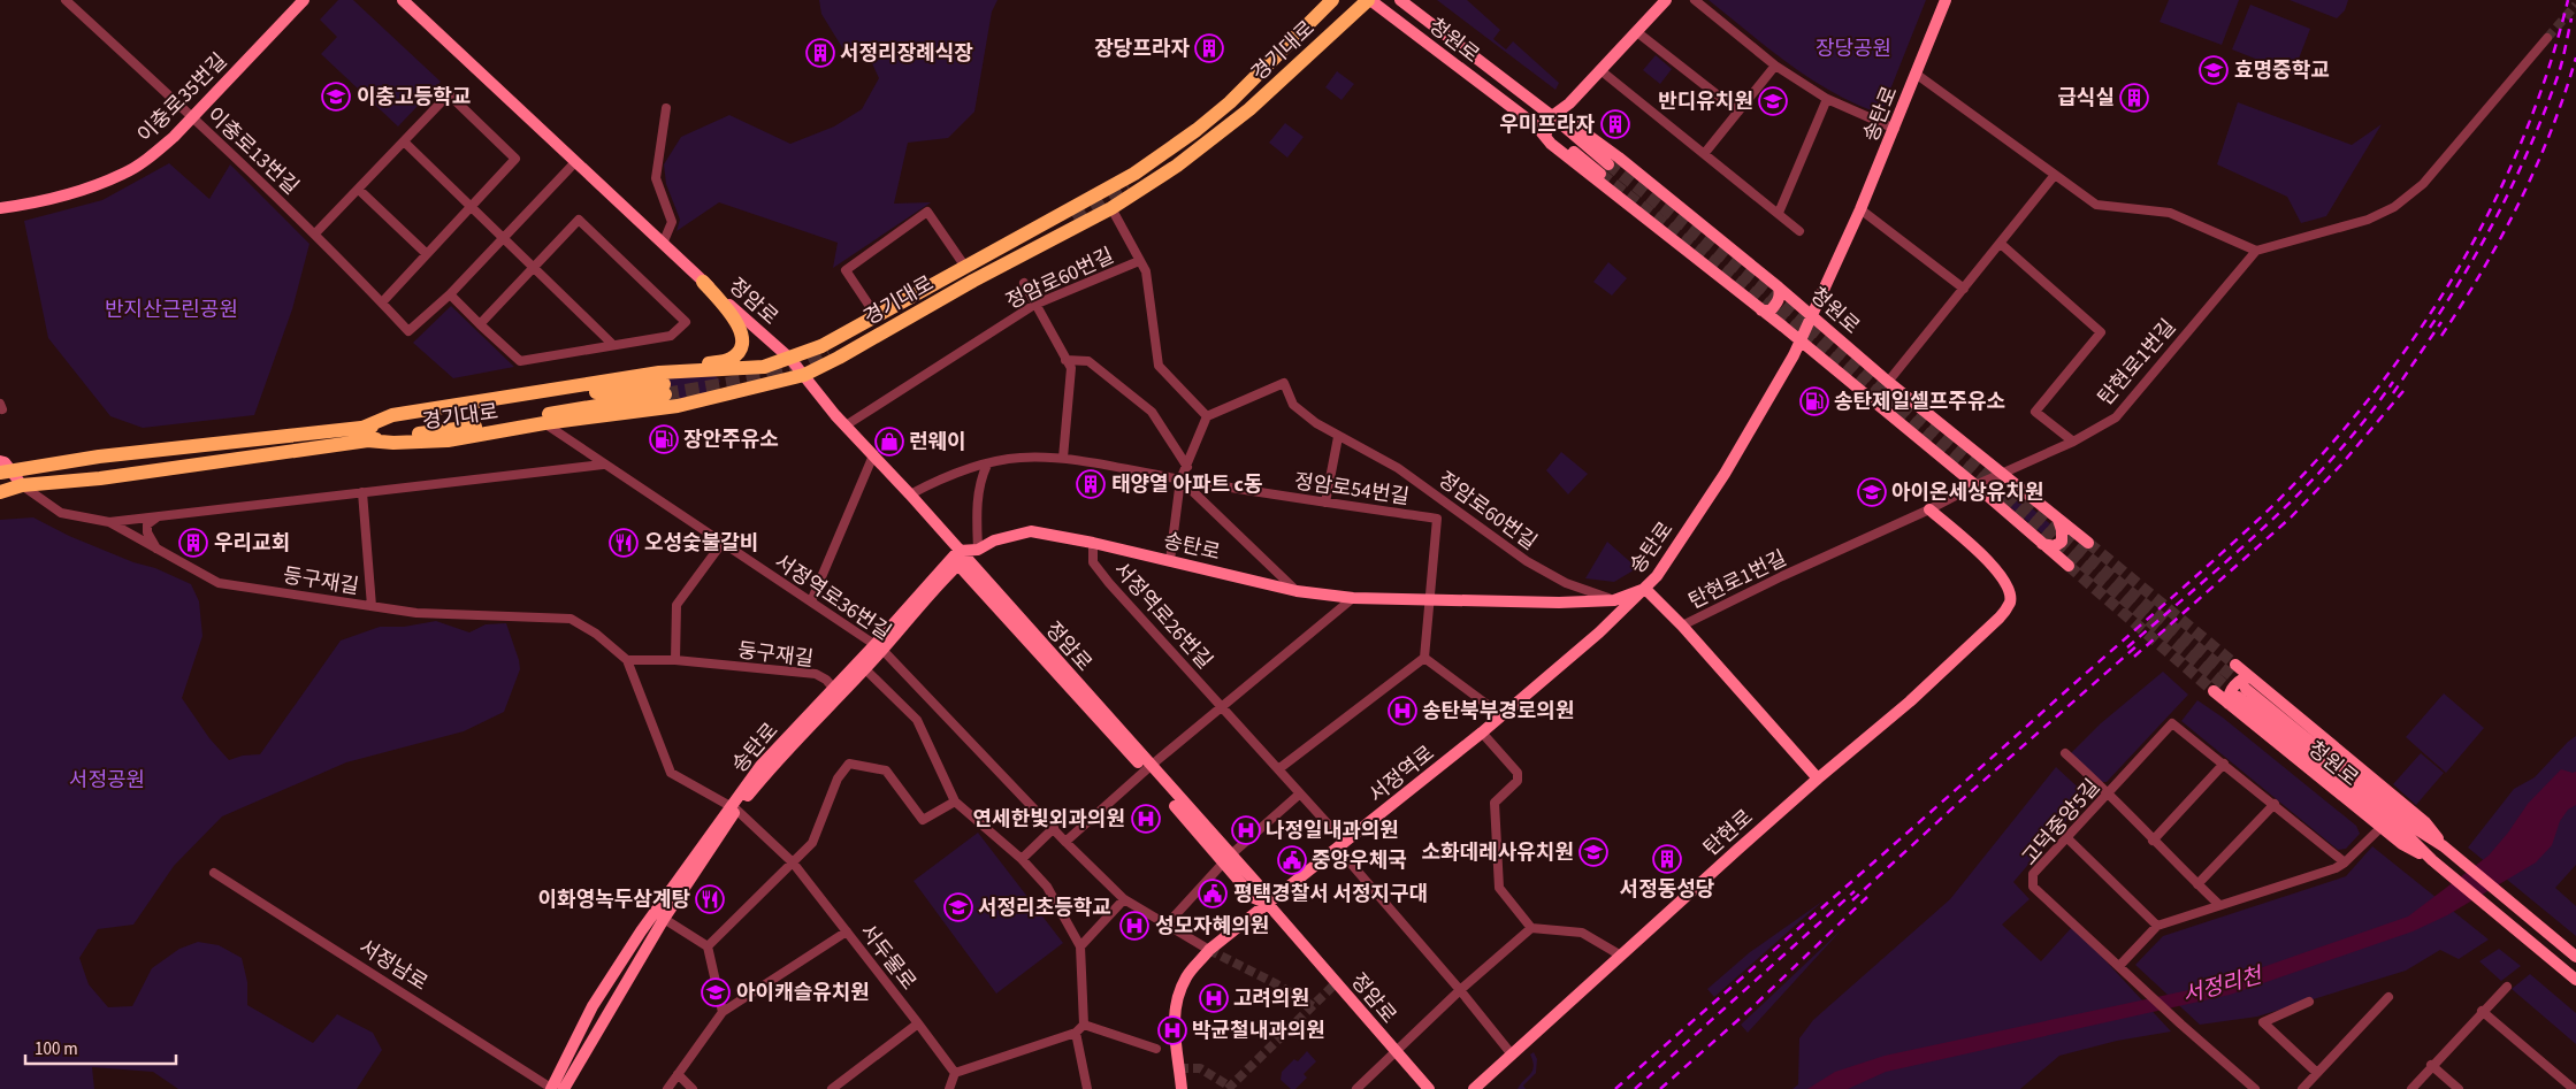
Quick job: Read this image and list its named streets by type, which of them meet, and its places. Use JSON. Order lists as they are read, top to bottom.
{
  "streets": {
    "main road": ["경기대로"],
    "street": [
      "청원로",
      "이충로35번길",
      "송탄로",
      "이충로13번길",
      "정암로60번길",
      "정암로",
      "탄현로1번길",
      "정암로54번길",
      "둥구재길",
      "서정역로36번길",
      "서정역로26번길",
      "서정역로",
      "고덕중앙5길",
      "탄현로",
      "서두물로",
      "서정남로"
    ]
  },
  "crossings": [
    ["청원로", "경기대로"],
    ["청원로", "송탄로"],
    ["청원로", "탄현로1번길"],
    ["경기대로", "정암로"],
    ["경기대로", "둥구재길"],
    ["경기대로", "서정역로36번길"],
    ["이충로35번길", "이충로13번길"],
    ["송탄로", "정암로60번길"],
    ["송탄로", "정암로"],
    ["송탄로", "정암로54번길"],
    ["송탄로", "둥구재길"],
    ["송탄로", "서정역로36번길"],
    ["송탄로", "서정역로26번길"],
    ["송탄로", "서정역로"],
    ["송탄로", "서두물로"],
    ["송탄로", "서정남로"],
    ["이충로13번길", "정암로"],
    ["정암로60번길", "정암로"],
    ["정암로", "정암로54번길"],
    ["정암로", "서정역로"],
    ["탄현로1번길", "탄현로"],
    ["둥구재길", "서두물로"],
    ["서정역로36번길", "서정역로"],
    ["서정역로26번길", "서정역로"],
    ["서정역로26번길", "탄현로"]
  ],
  "water": ["서정리천"],
  "parks": ["장당공원", "반지산근린공원", "서정공원"],
  "places": {
    "building": [
      "장당프라자",
      "서정리장례식장",
      "급식실",
      "우미프라자",
      "태양열 아파트 c동",
      "우리교회",
      "서정동성당"
    ],
    "school or university": [
      "효명중학교",
      "이충고등학교",
      "반디유치원",
      "아이온세상유치원",
      "소화데레사유치원",
      "서정리초등학교",
      "아이캐슬유치원"
    ],
    "fuel station": ["송탄제일셀프주유소", "장안주유소"],
    "shop": ["런웨이"],
    "restaurant": ["오성숯불갈비", "이화영녹두삼계탕"],
    "hospital": [
      "송탄북부경로의원",
      "연세한빛외과의원",
      "나정일내과의원",
      "성모자혜의원",
      "고려의원",
      "박균철내과의원"
    ],
    "public building": ["중앙우체국", "평택경찰서 서정지구대"]
  },
  "scale_bar": "100 m"
}
